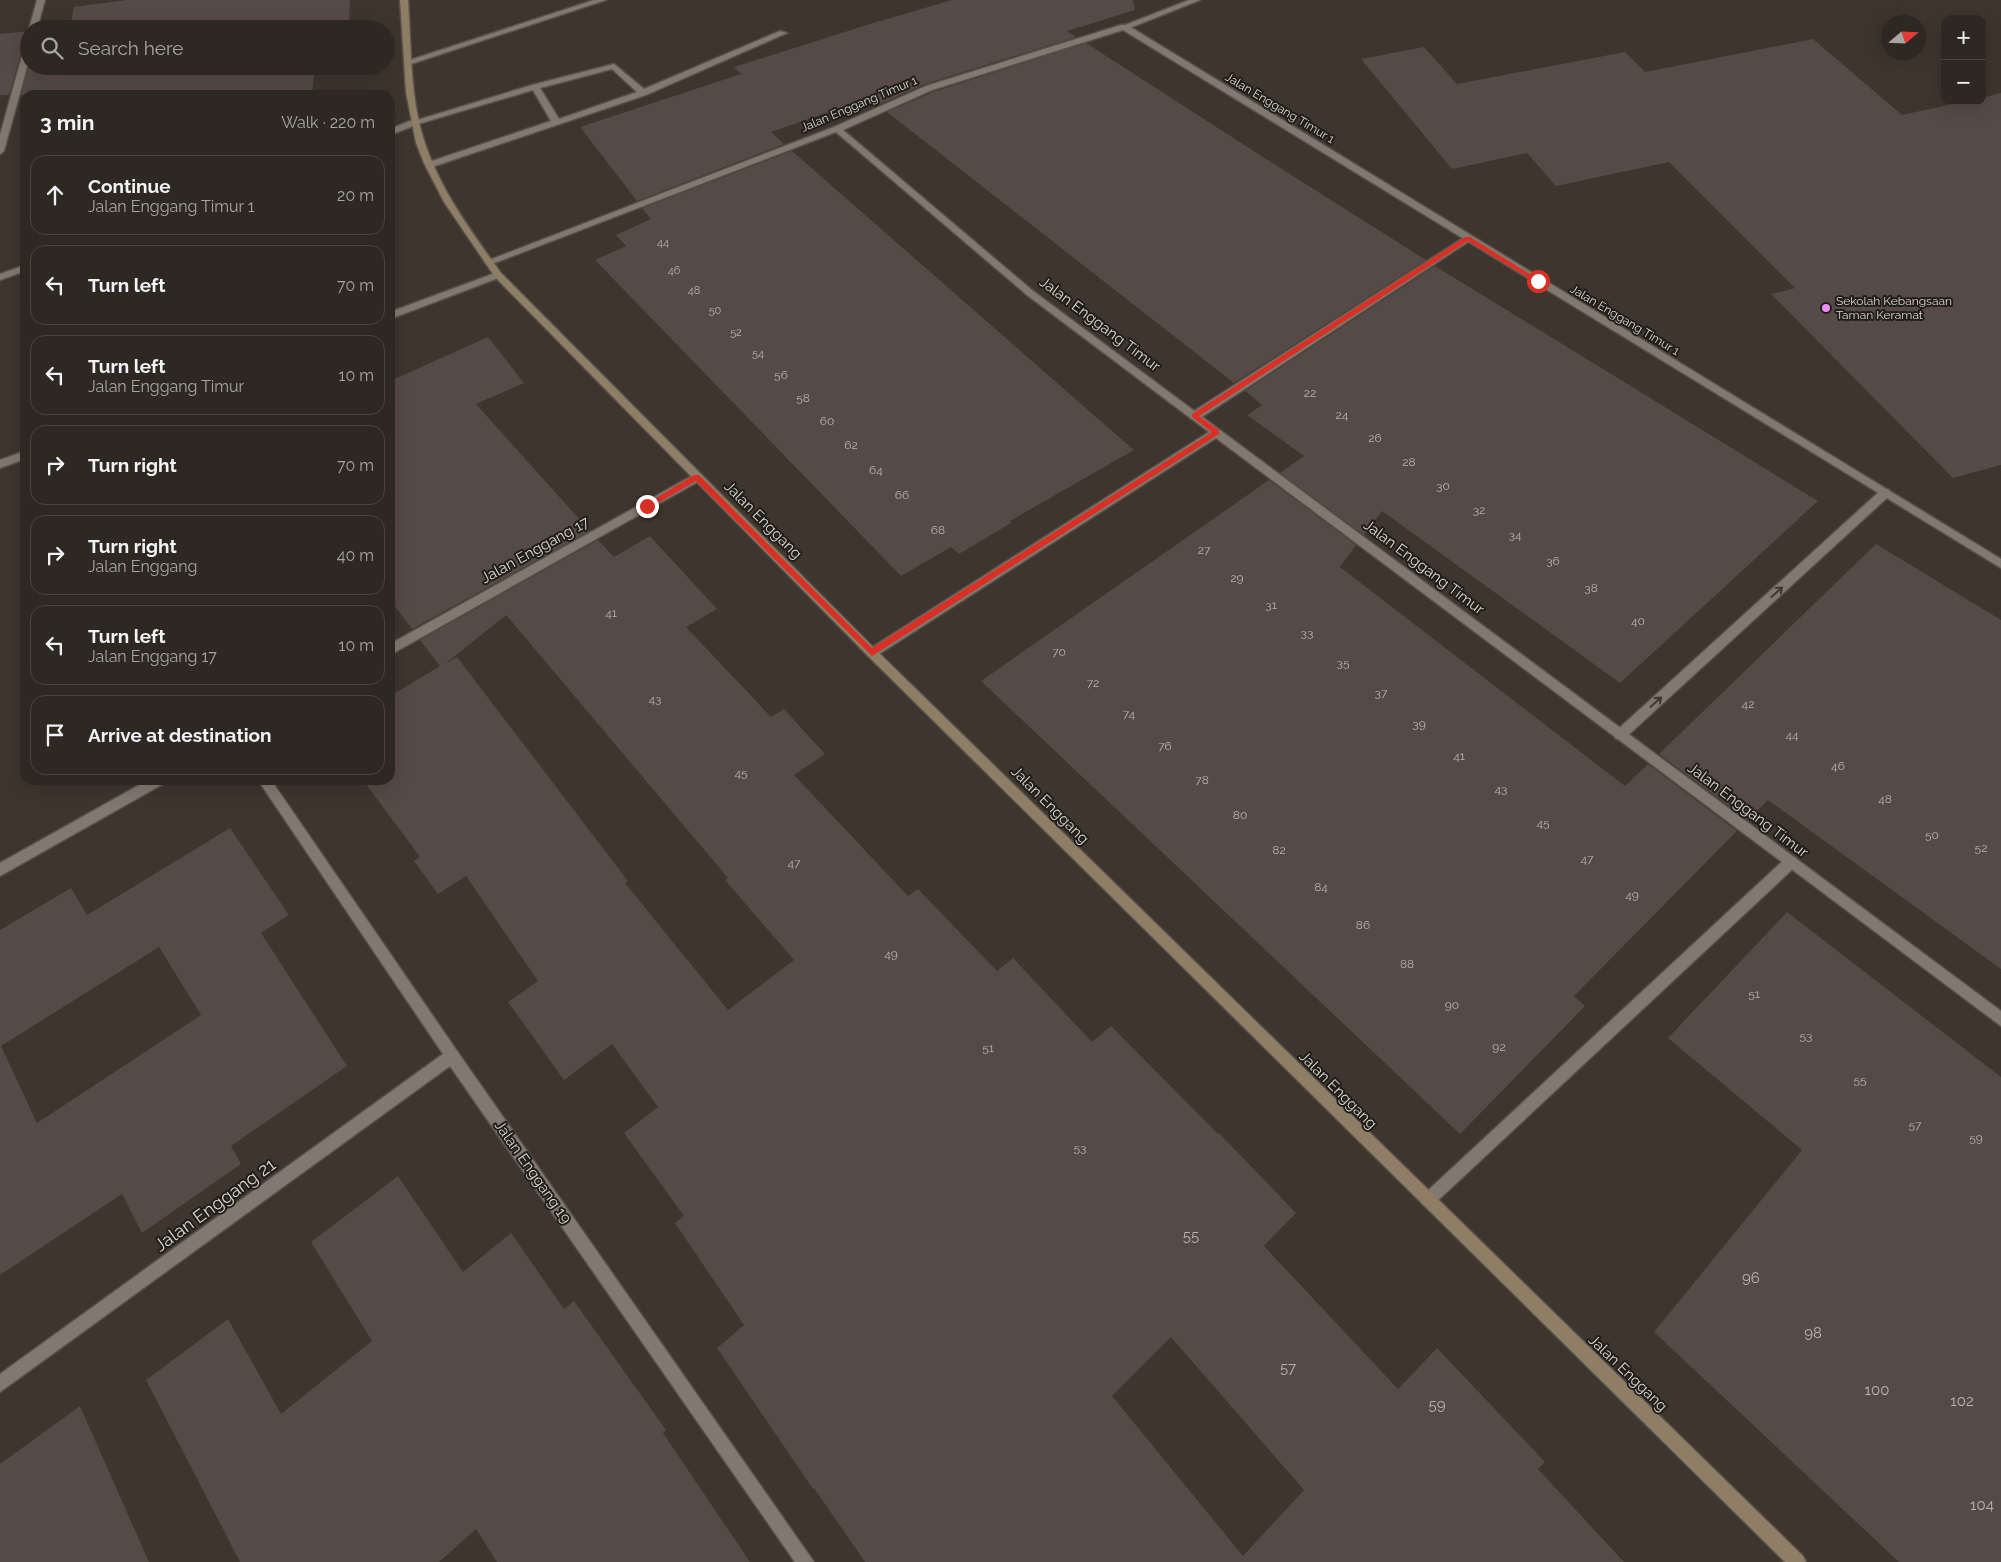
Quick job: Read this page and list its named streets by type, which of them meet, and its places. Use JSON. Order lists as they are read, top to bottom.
{
  "streets": {
    "main road": ["Jalan Enggang"],
    "street": [
      "Jalan Enggang Timur 1",
      "Jalan Enggang Timur",
      "Jalan Enggang 17",
      "Jalan Enggang 19",
      "Jalan Enggang 21"
    ]
  },
  "crossings": [
    ["Jalan Enggang Timur 1", "Jalan Enggang Timur"],
    ["Jalan Enggang Timur 1", "Jalan Enggang"],
    ["Jalan Enggang", "Jalan Enggang 17"],
    ["Jalan Enggang 19", "Jalan Enggang 21"]
  ],
  "places": ["Sekolah Kebangsaan Taman Keramat"],
  "house_numbers": [
    "44",
    "46",
    "48",
    "50",
    "52",
    "54",
    "56",
    "22",
    "58",
    "24",
    "60",
    "26",
    "62",
    "28",
    "64",
    "30",
    "66",
    "32",
    "68",
    "34",
    "27",
    "36",
    "29",
    "38",
    "31",
    "41",
    "40",
    "33",
    "70",
    "35",
    "72",
    "37",
    "43",
    "42",
    "74",
    "39",
    "44",
    "76",
    "41",
    "46",
    "45",
    "78",
    "43",
    "48",
    "80",
    "45",
    "50",
    "52",
    "82",
    "47",
    "47",
    "84",
    "49",
    "86",
    "49",
    "88",
    "51",
    "90",
    "53",
    "92",
    "51",
    "55",
    "57",
    "59",
    "53",
    "55",
    "96",
    "98",
    "57",
    "100",
    "102",
    "59",
    "104"
  ],
  "north": "right",
  "page": {
    "map_buttons": ["+", "−"],
    "search": "Search here",
    "heading": ["3 min", "Walk · 220 m"],
    "list": [
      ["Continue", "Jalan Enggang Timur 1", "20 m"],
      ["Turn left", "70 m"],
      ["Turn left", "Jalan Enggang Timur", "10 m"],
      ["Turn right", "70 m"],
      ["Turn right", "Jalan Enggang", "40 m"],
      ["Turn left", "Jalan Enggang 17", "10 m"],
      "Arrive at destination"
    ]
  }
}
